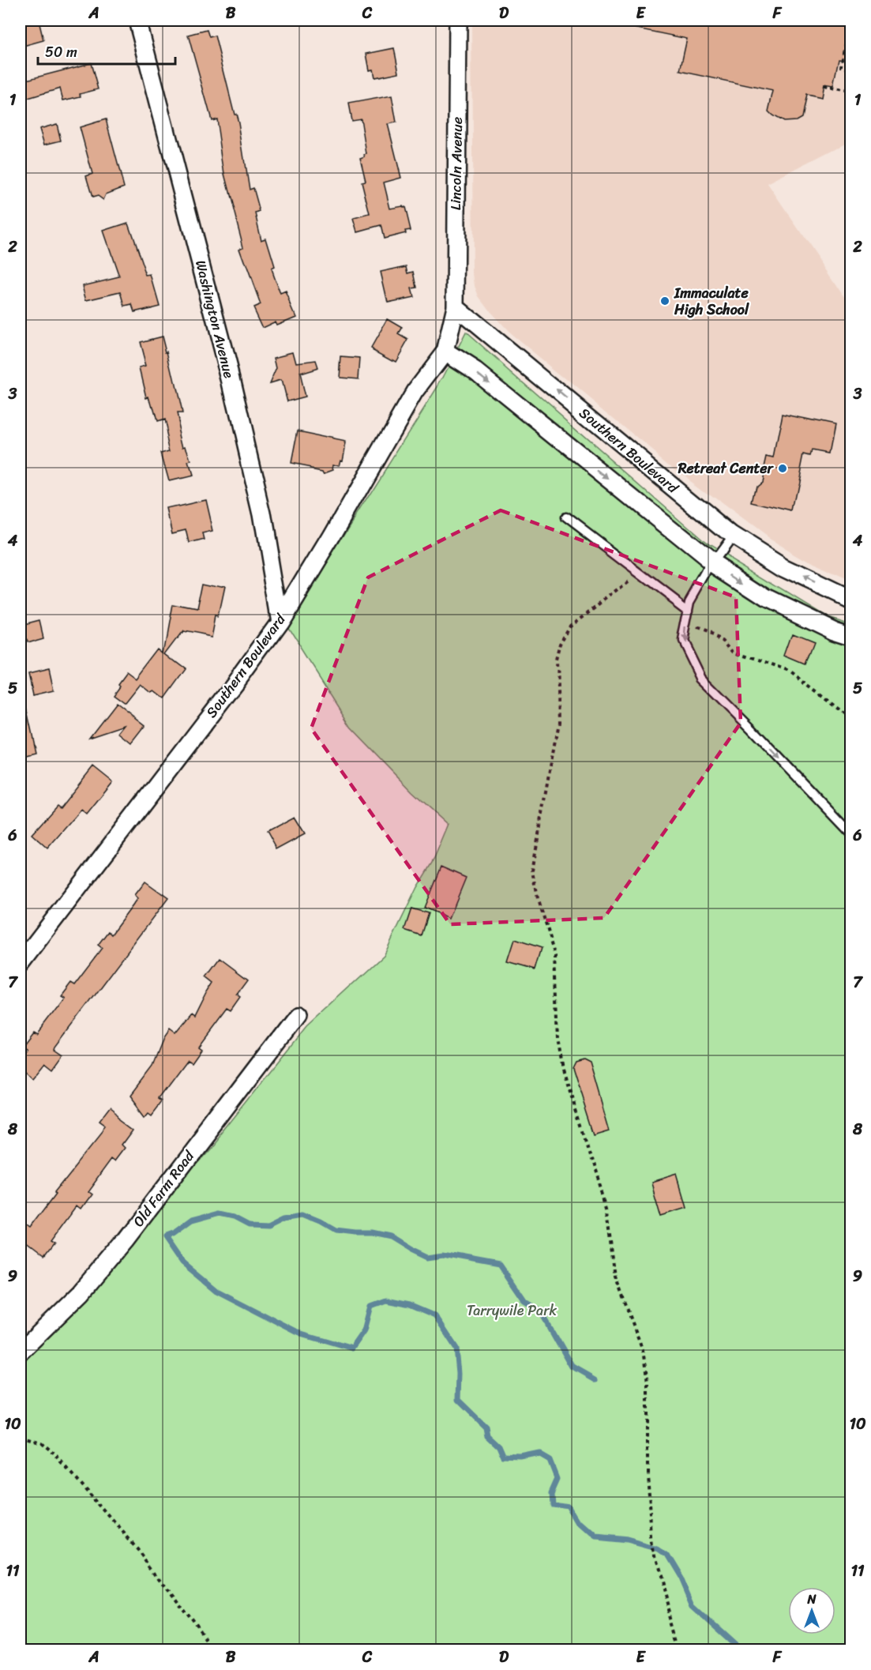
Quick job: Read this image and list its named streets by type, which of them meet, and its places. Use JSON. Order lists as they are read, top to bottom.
{
  "streets": {
    "street": [
      "Lincoln Avenue",
      "Washington Avenue",
      "Southern Boulevard",
      "Old Farm Road"
    ]
  },
  "crossings": [
    ["Lincoln Avenue", "Southern Boulevard"],
    ["Washington Avenue", "Southern Boulevard"]
  ],
  "parks": ["Tarrywile Park"],
  "places": ["Immaculate High School", "Retreat Center"],
  "scale_bar": "50 m",
  "north": "top",
  "grid": {
    "columns": [
      "A",
      "B",
      "C",
      "D",
      "E",
      "F"
    ],
    "rows": [
      "1",
      "2",
      "3",
      "4",
      "5",
      "6",
      "7",
      "8",
      "9",
      "10",
      "11"
    ]
  }
}
